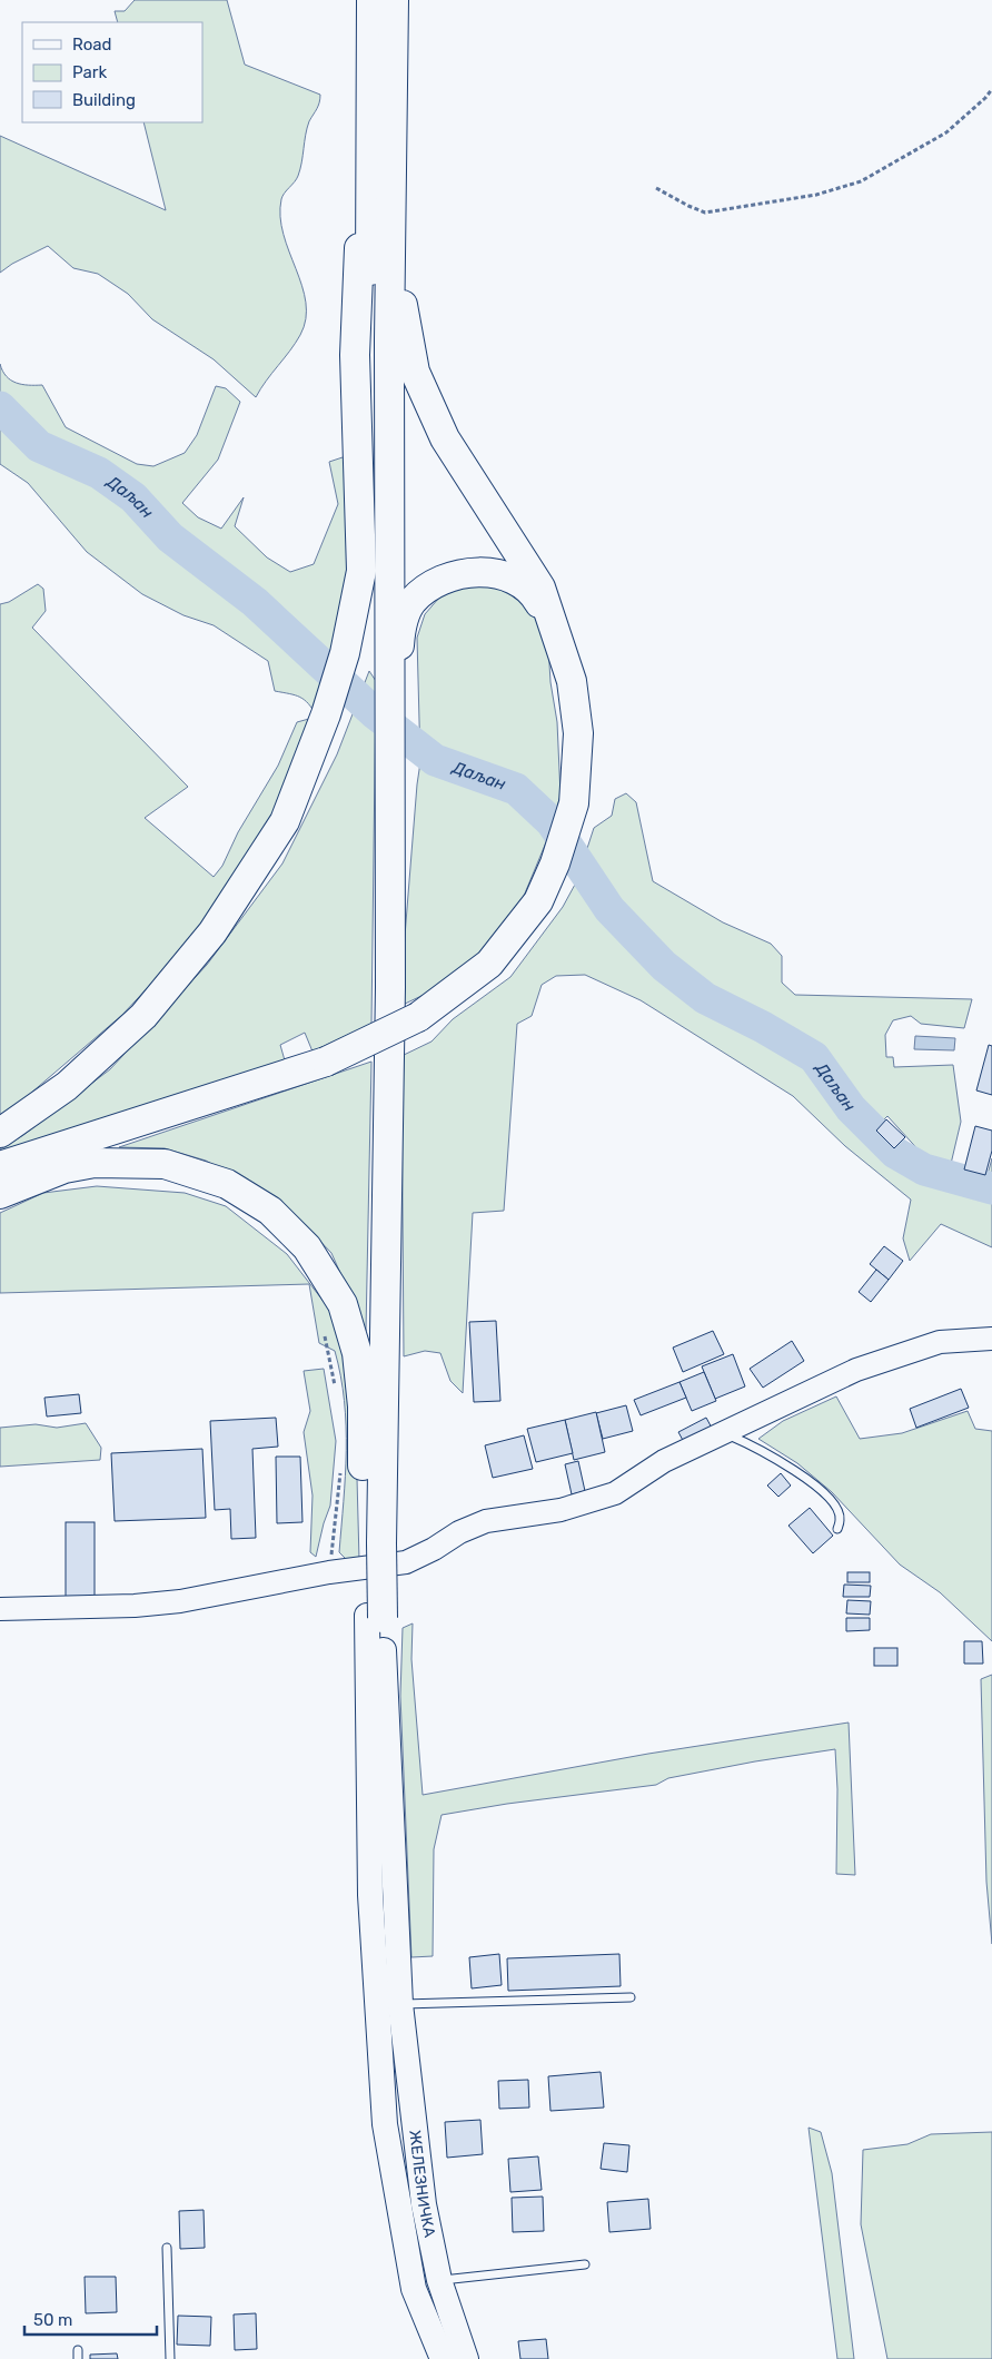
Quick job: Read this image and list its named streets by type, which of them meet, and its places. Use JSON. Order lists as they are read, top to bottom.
{
  "streets": {
    "main road": ["ЖЕЛЕЗНИЧКА"]
  },
  "water": ["Даљан"],
  "legend": ["Road", "Park", "Building"],
  "scale_bar": "50 m"
}
